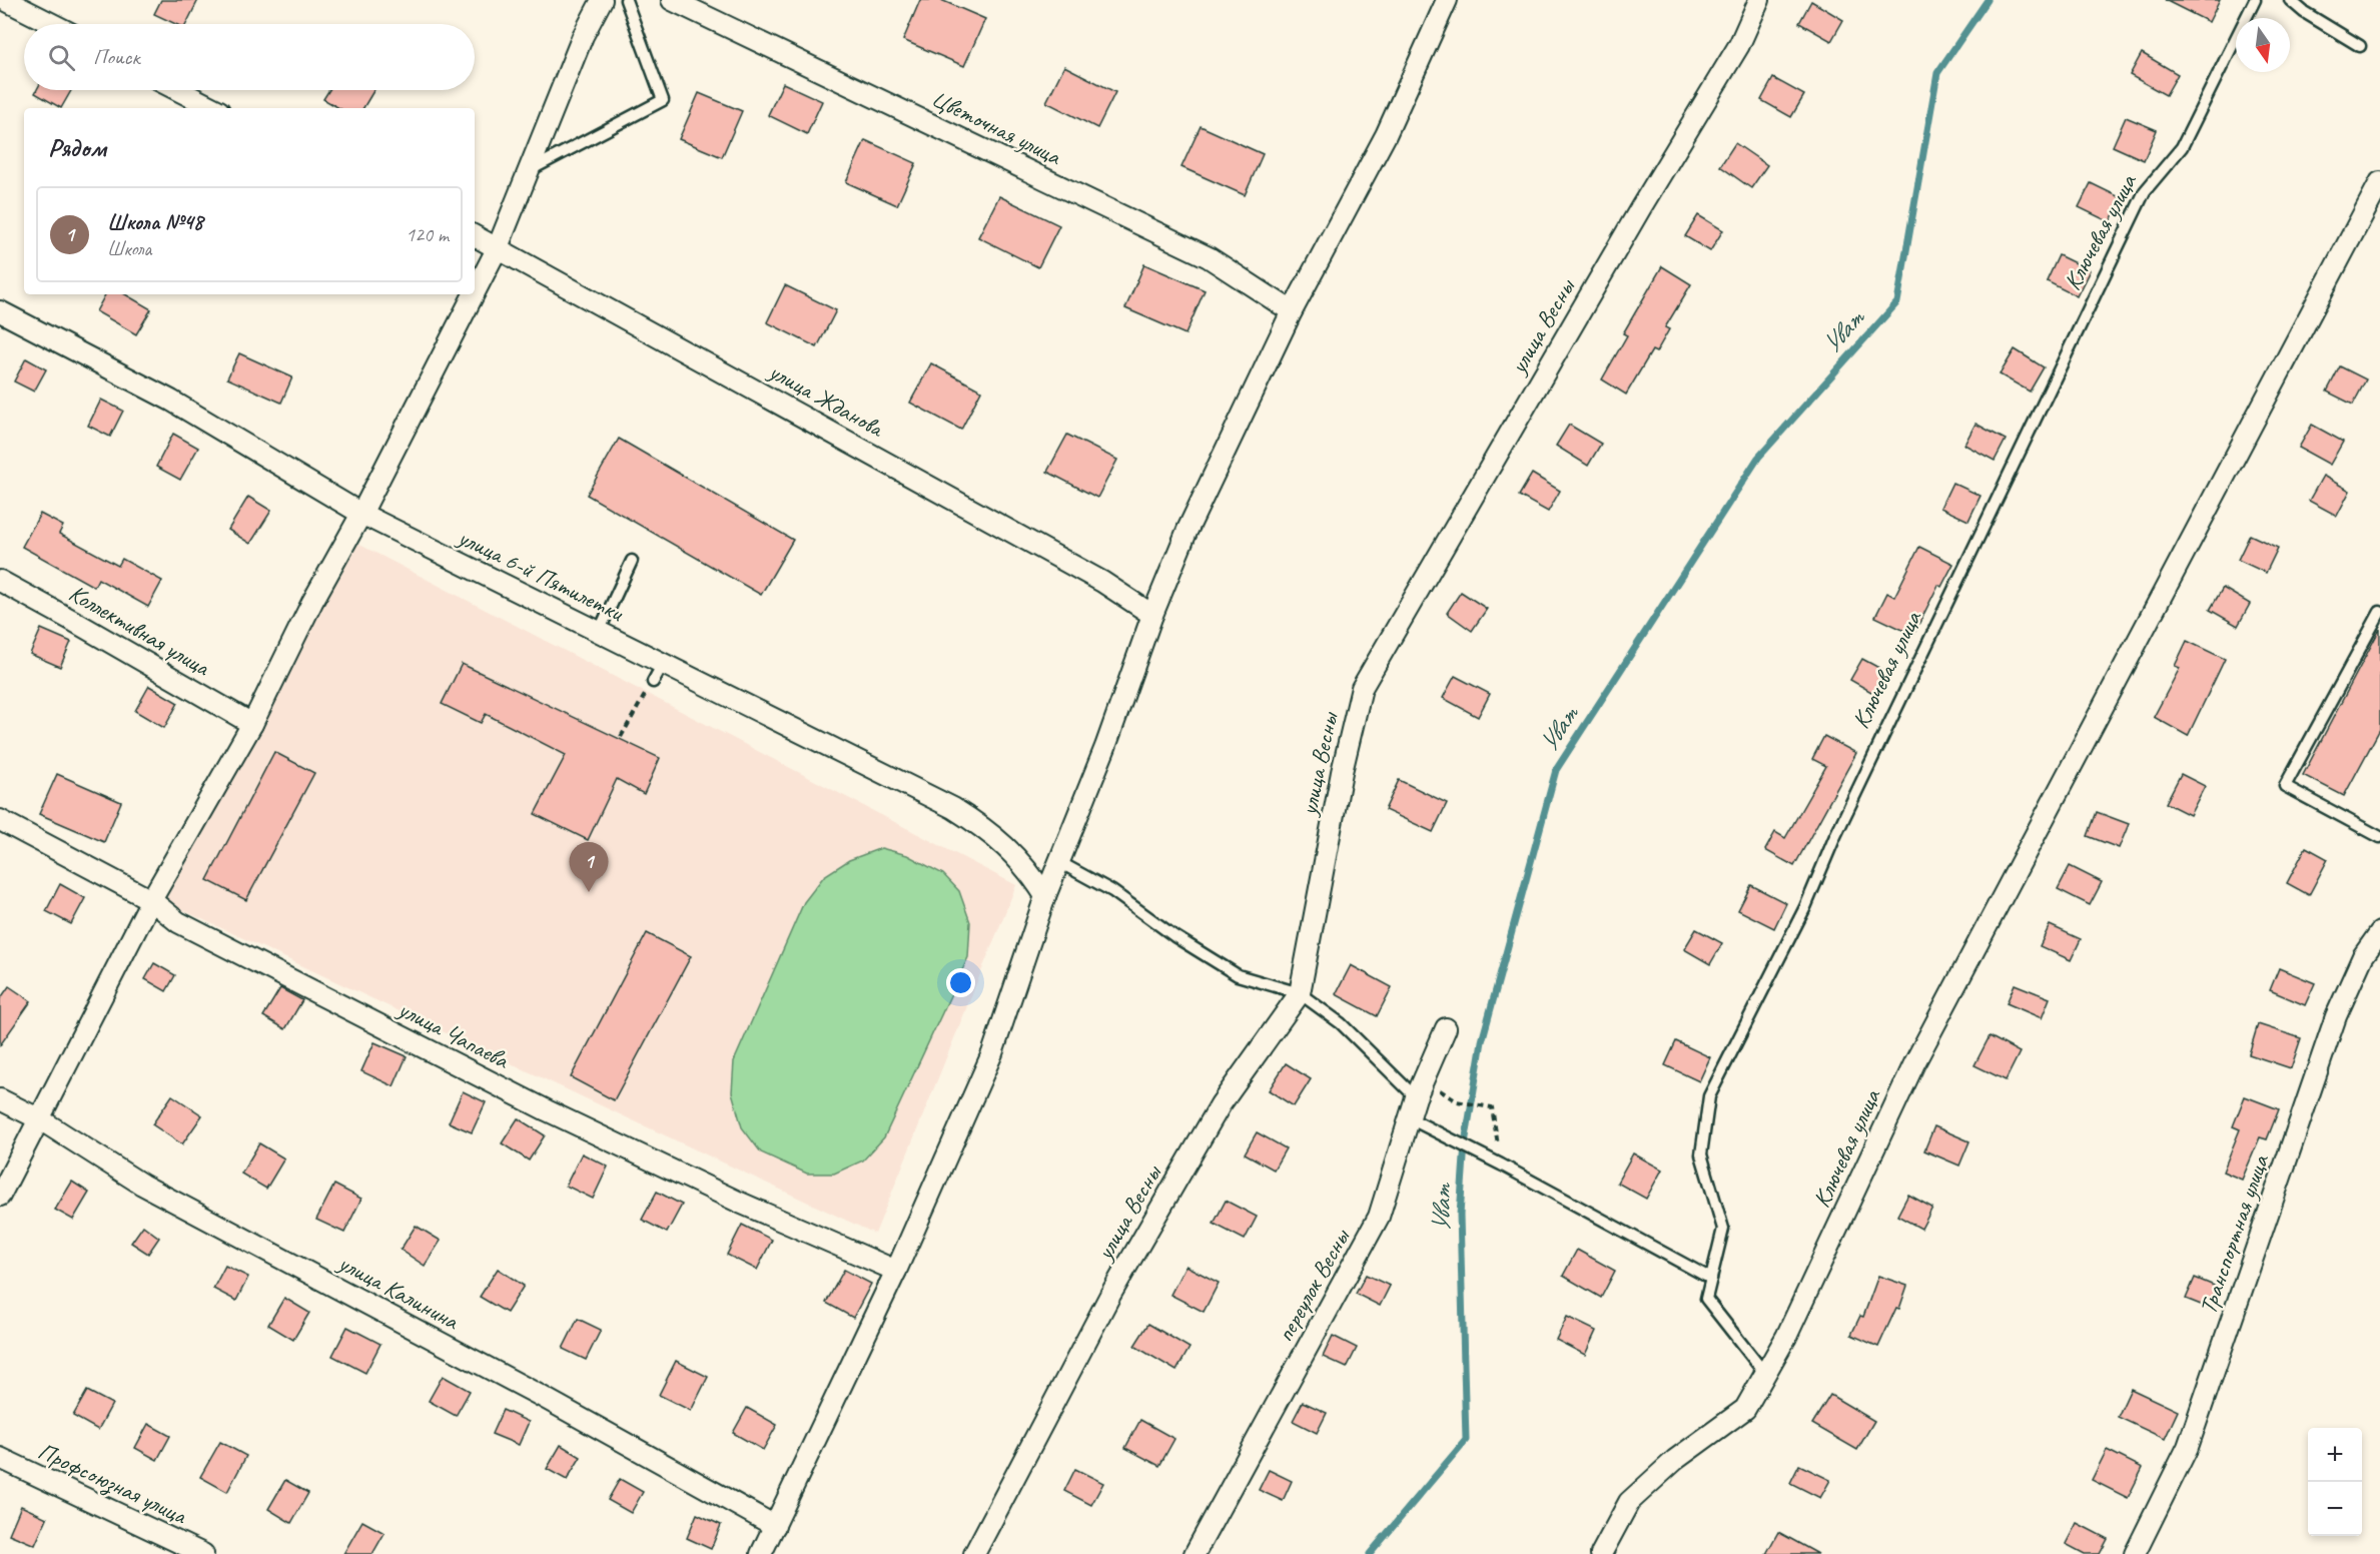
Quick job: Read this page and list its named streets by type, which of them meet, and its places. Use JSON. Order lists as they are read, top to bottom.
{
  "streets": {
    "street": [
      "Цветочная улица",
      "Ключевая улица",
      "улица Весны",
      "улица Жданова",
      "улица 6-й Пятилетки",
      "Коллективная улица",
      "улица Чапаева",
      "Транспортная улица",
      "переулок Весны",
      "улица Калинина",
      "Профсоюзная улица"
    ]
  },
  "water": ["Уват"],
  "north": "bottom",
  "page": {
    "search": "Поиск",
    "heading": "Рядом",
    "list": [
      {
        "mark": "1",
        "name": "Школа №48",
        "note": "Школа",
        "value": "120 m"
      }
    ],
    "pins": "1",
    "map_buttons": ["+", "−"]
  }
}
